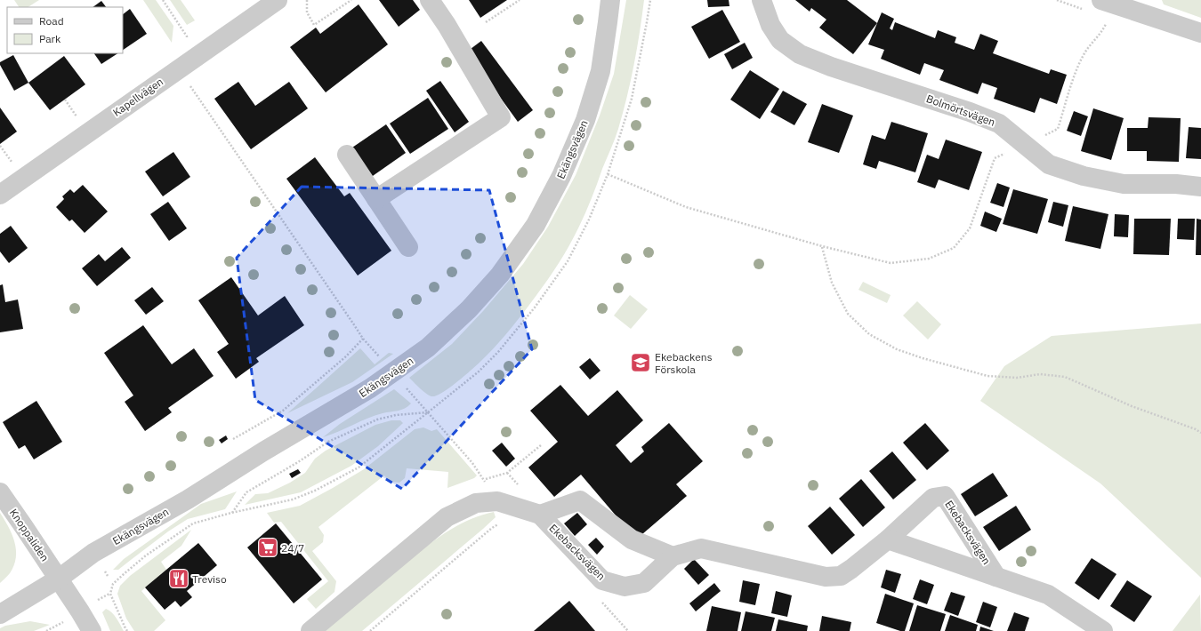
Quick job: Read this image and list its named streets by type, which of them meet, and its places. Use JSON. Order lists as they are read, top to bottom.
{
  "streets": {
    "street": [
      "Kapellvägen",
      "Bolmörtsvägen",
      "Ekängsvägen",
      "Ekebacksvägen",
      "Knoppaliden"
    ]
  },
  "crossings": [
    ["Ekängsvägen", "Knoppaliden"]
  ],
  "places": {
    "school or university": ["Ekebackens Förskola"],
    "supermarket": ["24/7"],
    "restaurant": ["Treviso"]
  },
  "legend": ["Road", "Park"]
}
